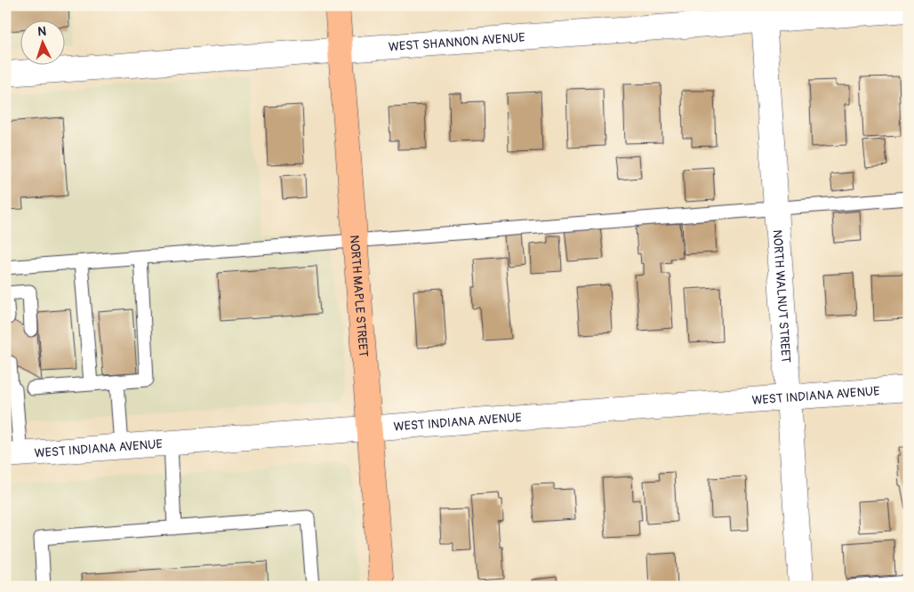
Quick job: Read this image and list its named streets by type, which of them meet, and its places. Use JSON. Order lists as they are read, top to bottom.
{
  "streets": {
    "main road": ["NORTH MAPLE STREET"],
    "street": ["WEST SHANNON AVENUE", "NORTH WALNUT STREET", "WEST INDIANA AVENUE"]
  },
  "crossings": [
    ["WEST SHANNON AVENUE", "NORTH MAPLE STREET"],
    ["WEST SHANNON AVENUE", "NORTH WALNUT STREET"],
    ["NORTH MAPLE STREET", "WEST INDIANA AVENUE"],
    ["NORTH WALNUT STREET", "WEST INDIANA AVENUE"]
  ],
  "north": "top"
}
